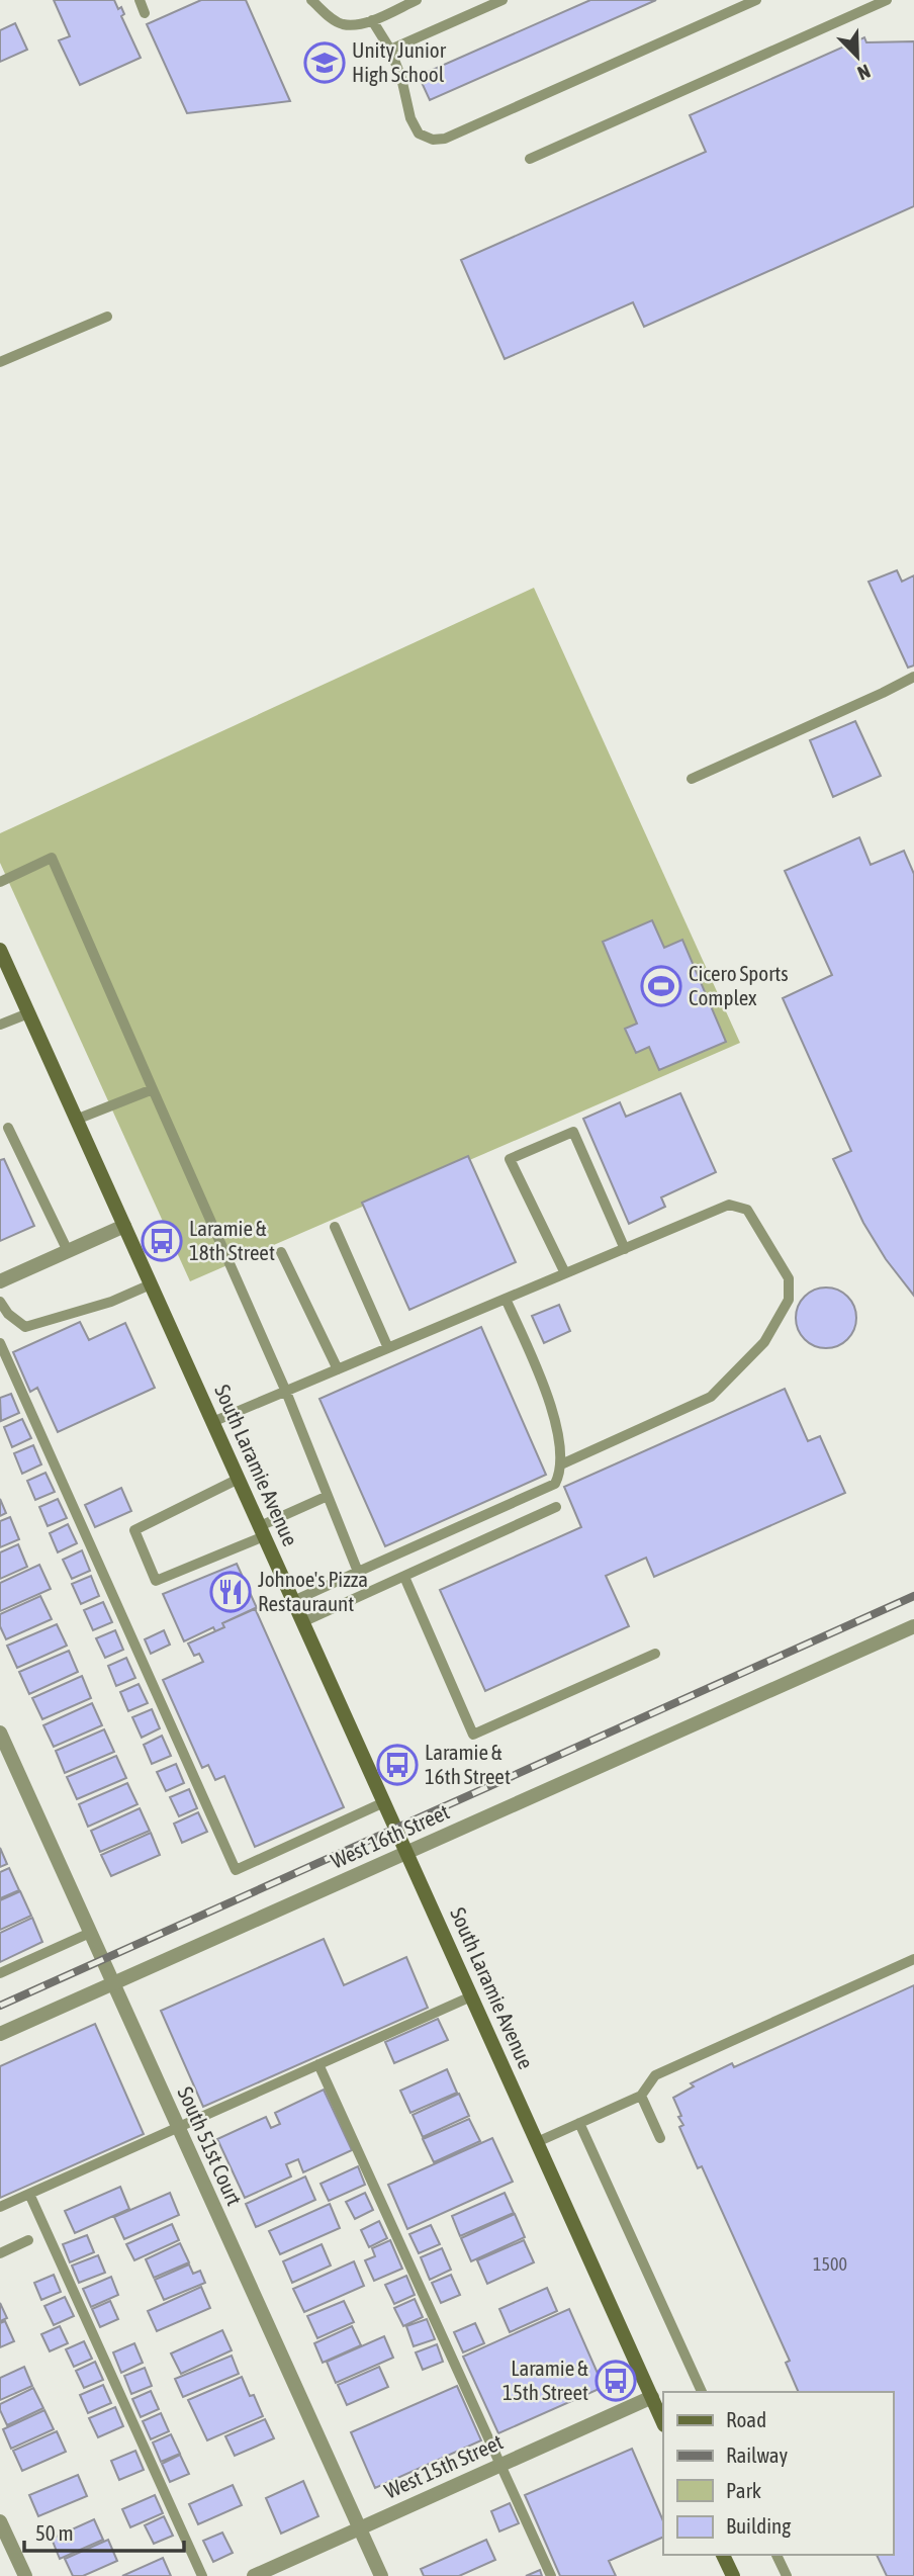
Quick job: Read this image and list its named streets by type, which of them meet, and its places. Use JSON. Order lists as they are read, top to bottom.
{
  "streets": {
    "main road": ["South Laramie Avenue"],
    "street": ["West 16th Street", "South 51st Court", "West 15th Street"]
  },
  "crossings": [
    ["South Laramie Avenue", "West 16th Street"],
    ["South Laramie Avenue", "West 15th Street"],
    ["West 16th Street", "South 51st Court"],
    ["South 51st Court", "West 15th Street"]
  ],
  "places": {
    "school or university": ["Unity Junior High School"],
    "sports": ["Cicero Sports Complex"],
    "bus stop": ["Laramie & 18th Street", "Laramie & 16th Street", "Laramie & 15th Street"],
    "restaurant": ["Johnoe's Pizza Restauraunt"]
  },
  "house_numbers": ["1500"],
  "legend": [
    "Road",
    "Railway",
    "Park",
    "Building"
  ],
  "scale_bar": "50 m",
  "north": "bottom right"
}
